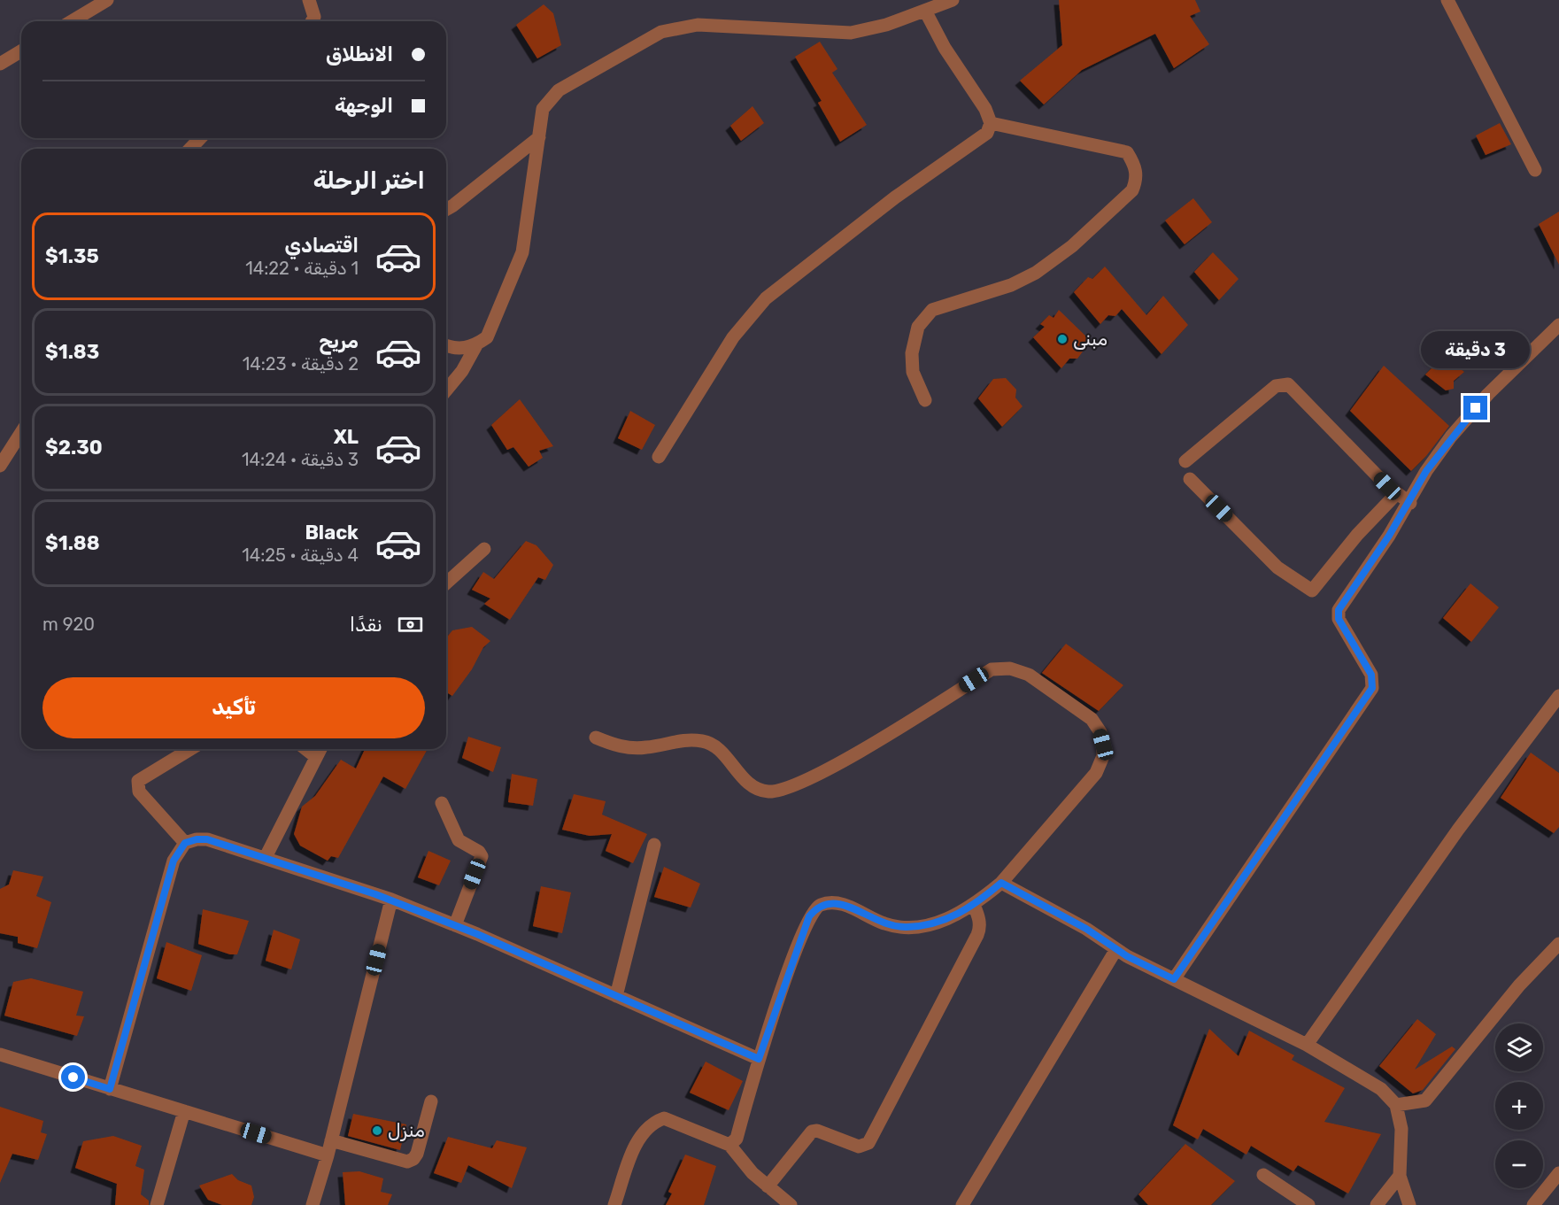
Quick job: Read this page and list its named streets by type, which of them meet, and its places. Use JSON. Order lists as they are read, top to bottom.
{
  "places": ["مبنى", "منزل"],
  "page": {
    "banner": ["الانطلاق", "الوجهة"],
    "heading": "اختر الرحلة",
    "list": [
      {
        "name": "اقتصادي",
        "note": "1 دقيقة · 14:22",
        "value": "$1.35"
      },
      {
        "name": "مريح",
        "note": "2 دقيقة · 14:23",
        "value": "$1.83"
      },
      {
        "name": "XL",
        "note": "3 دقيقة · 14:24",
        "value": "$2.30"
      },
      {
        "name": "Black",
        "note": "4 دقيقة · 14:25",
        "value": "$1.88"
      }
    ],
    "bubble": "3 دقيقة",
    "pay": ["نقدًا", "920 m"],
    "buttons": "تأكيد",
    "map_buttons": ["+", "−"]
  }
}
